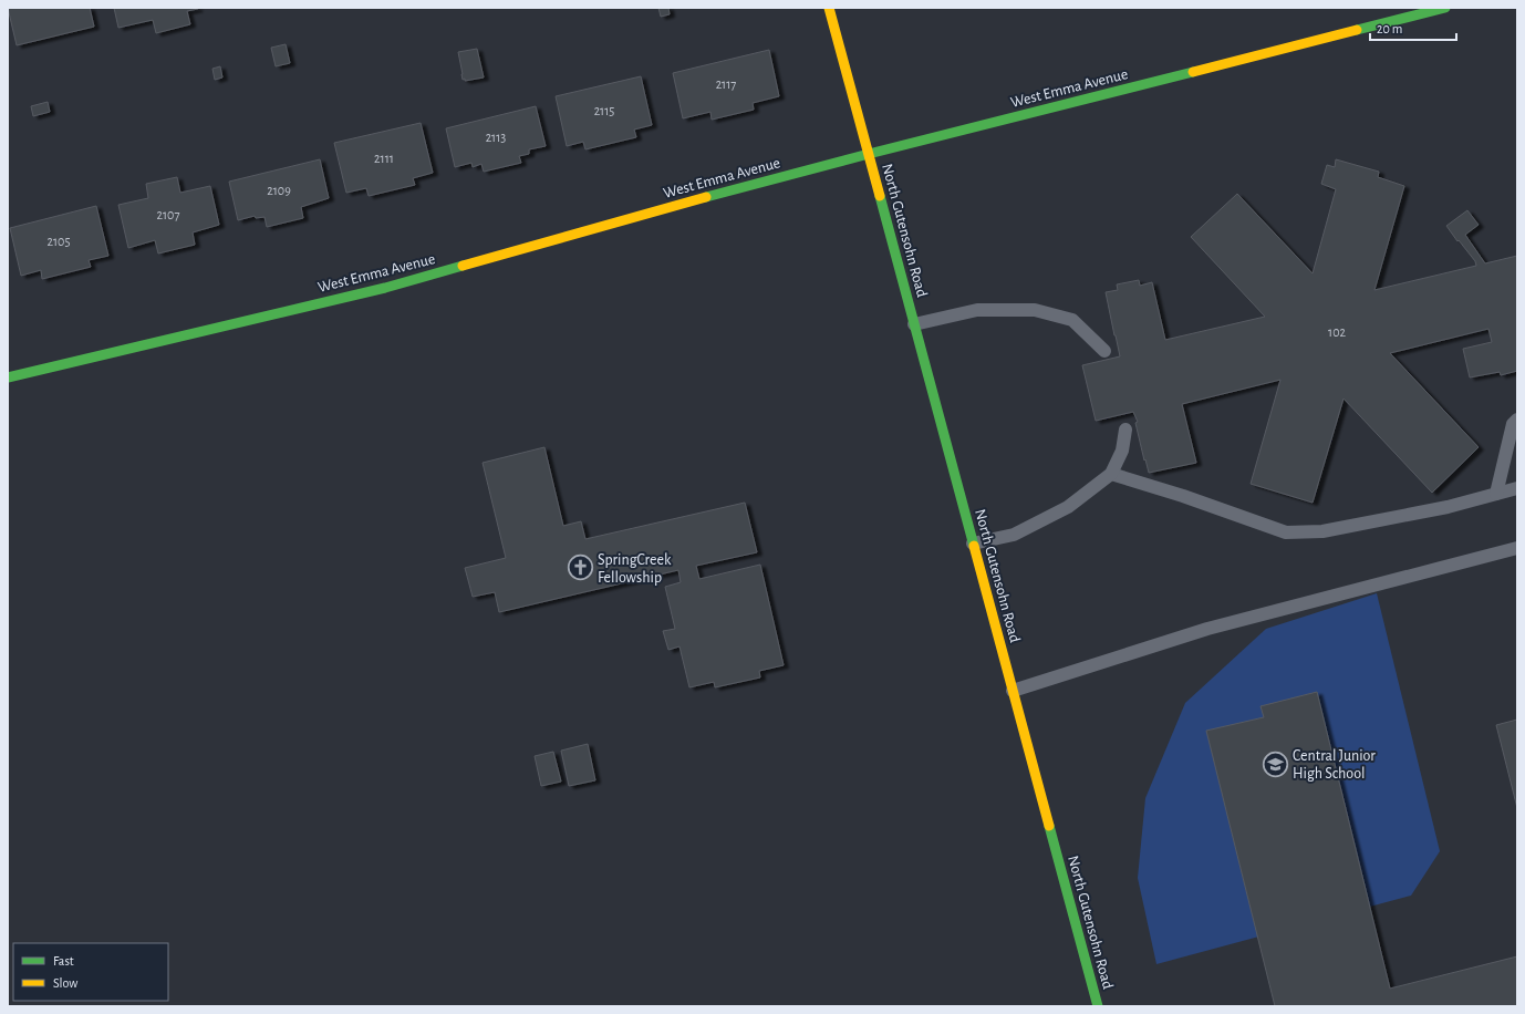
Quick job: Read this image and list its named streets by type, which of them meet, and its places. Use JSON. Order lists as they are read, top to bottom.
{
  "streets": {
    "street": ["West Emma Avenue", "North Gutensohn Road"]
  },
  "crossings": [
    ["West Emma Avenue", "North Gutensohn Road"]
  ],
  "places": {
    "church": ["SpringCreek Fellowship"],
    "school or university": ["Central Junior High School"]
  },
  "house_numbers": [
    "2117",
    "2115",
    "2113",
    "2111",
    "2109",
    "2107",
    "2105",
    "102"
  ],
  "legend": ["Fast", "Slow"],
  "scale_bar": "20 m"
}
